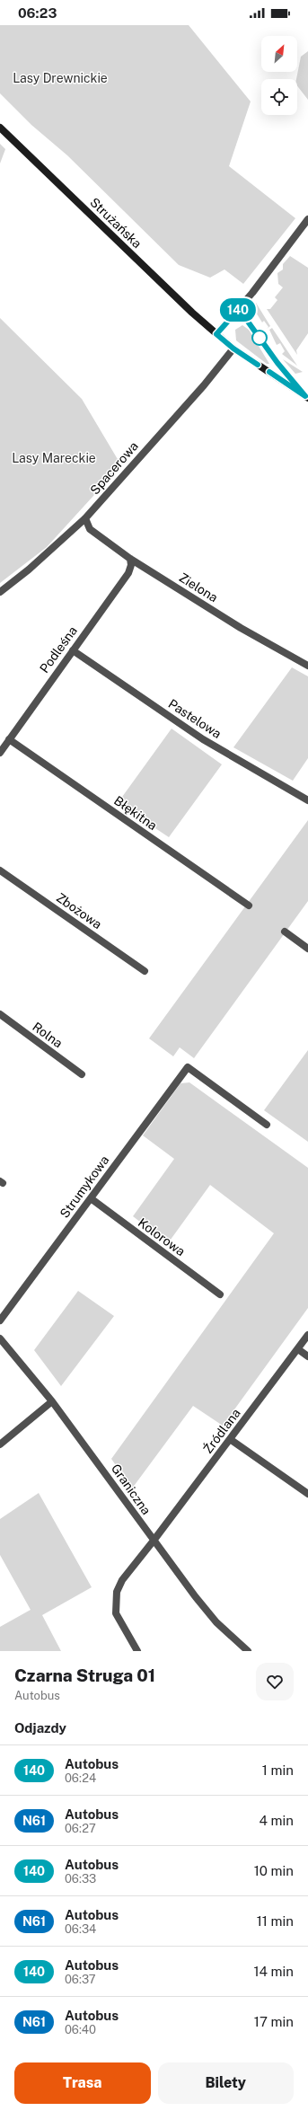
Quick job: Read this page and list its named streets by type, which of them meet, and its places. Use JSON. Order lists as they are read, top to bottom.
{
  "streets": {
    "main road": ["Strużańska"],
    "street": [
      "Spacerowa",
      "Zielona",
      "Podleśna",
      "Pastelowa",
      "Błękitna",
      "Zbożowa",
      "Rolna",
      "Strumykowa",
      "Kolorowa",
      "Źródlana",
      "Graniczna"
    ]
  },
  "crossings": [
    ["Strużańska", "Spacerowa"],
    ["Spacerowa", "Zielona"],
    ["Zielona", "Podleśna"],
    ["Podleśna", "Pastelowa"],
    ["Podleśna", "Błękitna"],
    ["Strumykowa", "Kolorowa"],
    ["Źródlana", "Graniczna"]
  ],
  "parks": ["Lasy Drewnickie", "Lasy Mareckie"],
  "lines": ["bus line 140"],
  "north": "top right",
  "page": {
    "status": "06:23",
    "on_map": "140",
    "heading": [
      ["Czarna Struga 01", "Autobus"],
      "Odjazdy"
    ],
    "list": [
      {
        "mark": "140",
        "name": "Autobus",
        "note": "06:24",
        "value": "1 min"
      },
      {
        "mark": "N61",
        "name": "Autobus",
        "note": "06:27",
        "value": "4 min"
      },
      {
        "mark": "140",
        "name": "Autobus",
        "note": "06:33",
        "value": "10 min"
      },
      {
        "mark": "N61",
        "name": "Autobus",
        "note": "06:34",
        "value": "11 min"
      },
      {
        "mark": "140",
        "name": "Autobus",
        "note": "06:37",
        "value": "14 min"
      },
      {
        "mark": "N61",
        "name": "Autobus",
        "note": "06:40",
        "value": "17 min"
      }
    ],
    "buttons": ["Trasa", "Bilety"]
  }
}
